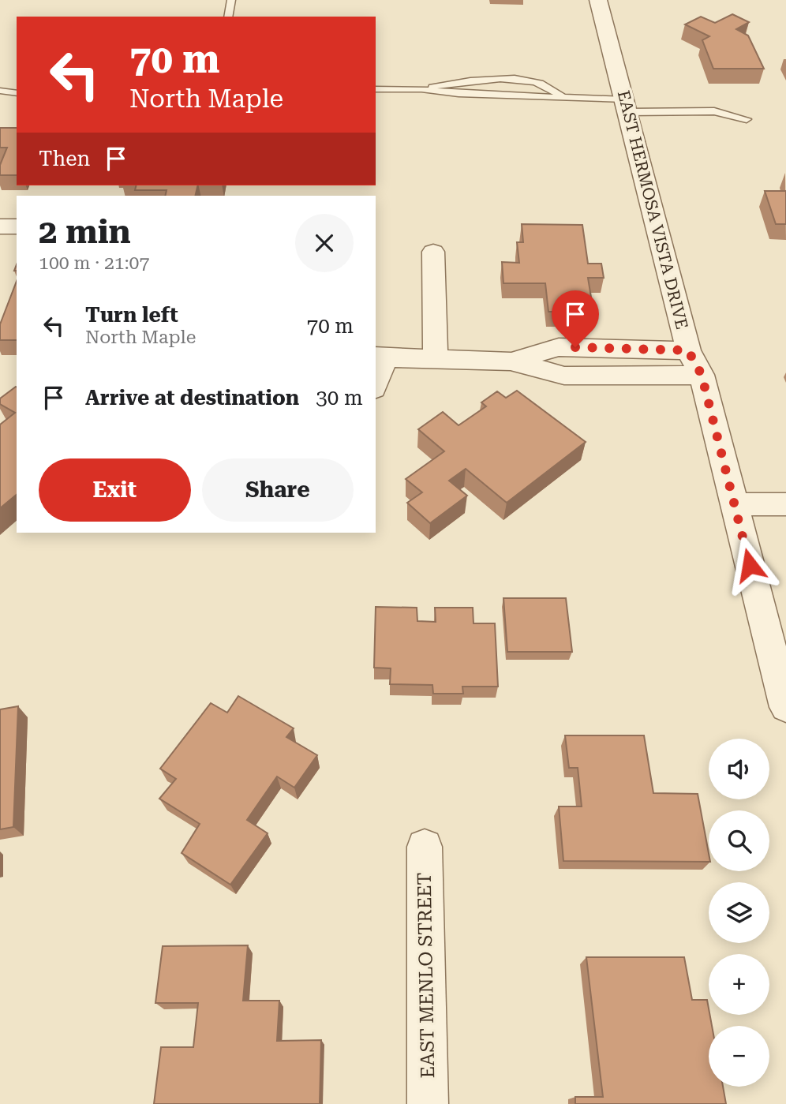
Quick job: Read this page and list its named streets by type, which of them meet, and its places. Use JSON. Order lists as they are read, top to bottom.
{
  "streets": {
    "street": ["EAST HERMOSA VISTA DRIVE", "EAST MENLO STREET"]
  },
  "page": {
    "turn": ["70 m", "North Maple"],
    "then": "Then",
    "heading": ["2 min", "100 m · 21:07"],
    "list": [
      {
        "name": "Turn left",
        "note": "North Maple",
        "value": "70 m"
      },
      {
        "name": "Arrive at destination",
        "value": "30 m"
      }
    ],
    "buttons": ["Exit", "Share"],
    "map_buttons": ["+", "−"]
  }
}
